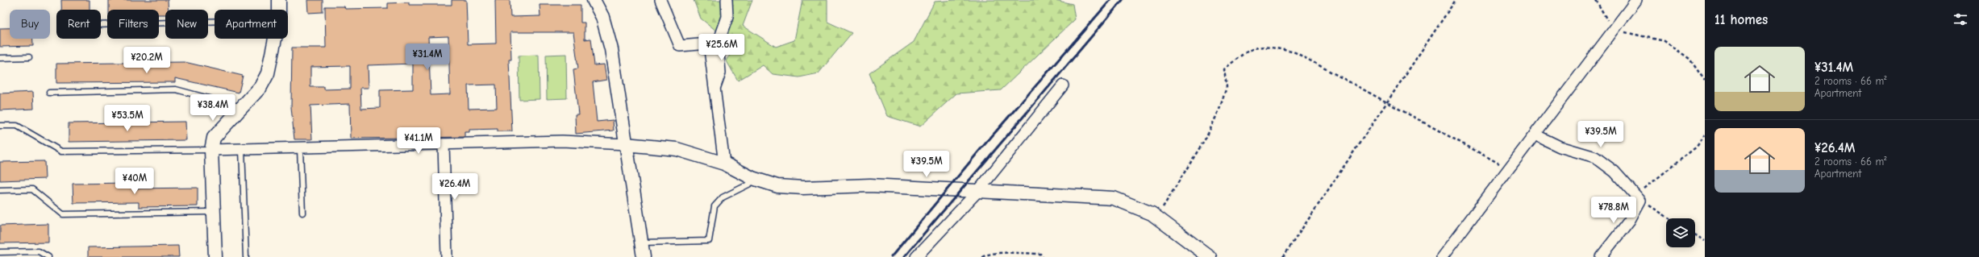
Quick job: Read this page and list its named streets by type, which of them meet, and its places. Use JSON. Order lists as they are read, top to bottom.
{
  "page": {
    "heading": "11 homes",
    "chip": [
      "Buy",
      "Rent",
      "Filters",
      "New",
      "Apartment"
    ],
    "price": [
      "¥25.6M",
      "¥31.4M",
      "¥20.2M",
      "¥38.4M",
      "¥53.5M",
      "¥39.5M",
      "¥41.1M",
      "¥39.5M",
      "¥40M",
      "¥26.4M",
      "¥78.8M"
    ],
    "list": [
      {
        "name": "¥31.4M",
        "note": "2 rooms · 66 m² · Apartment"
      },
      {
        "name": "¥26.4M",
        "note": "2 rooms · 66 m² · Apartment"
      }
    ]
  }
}
